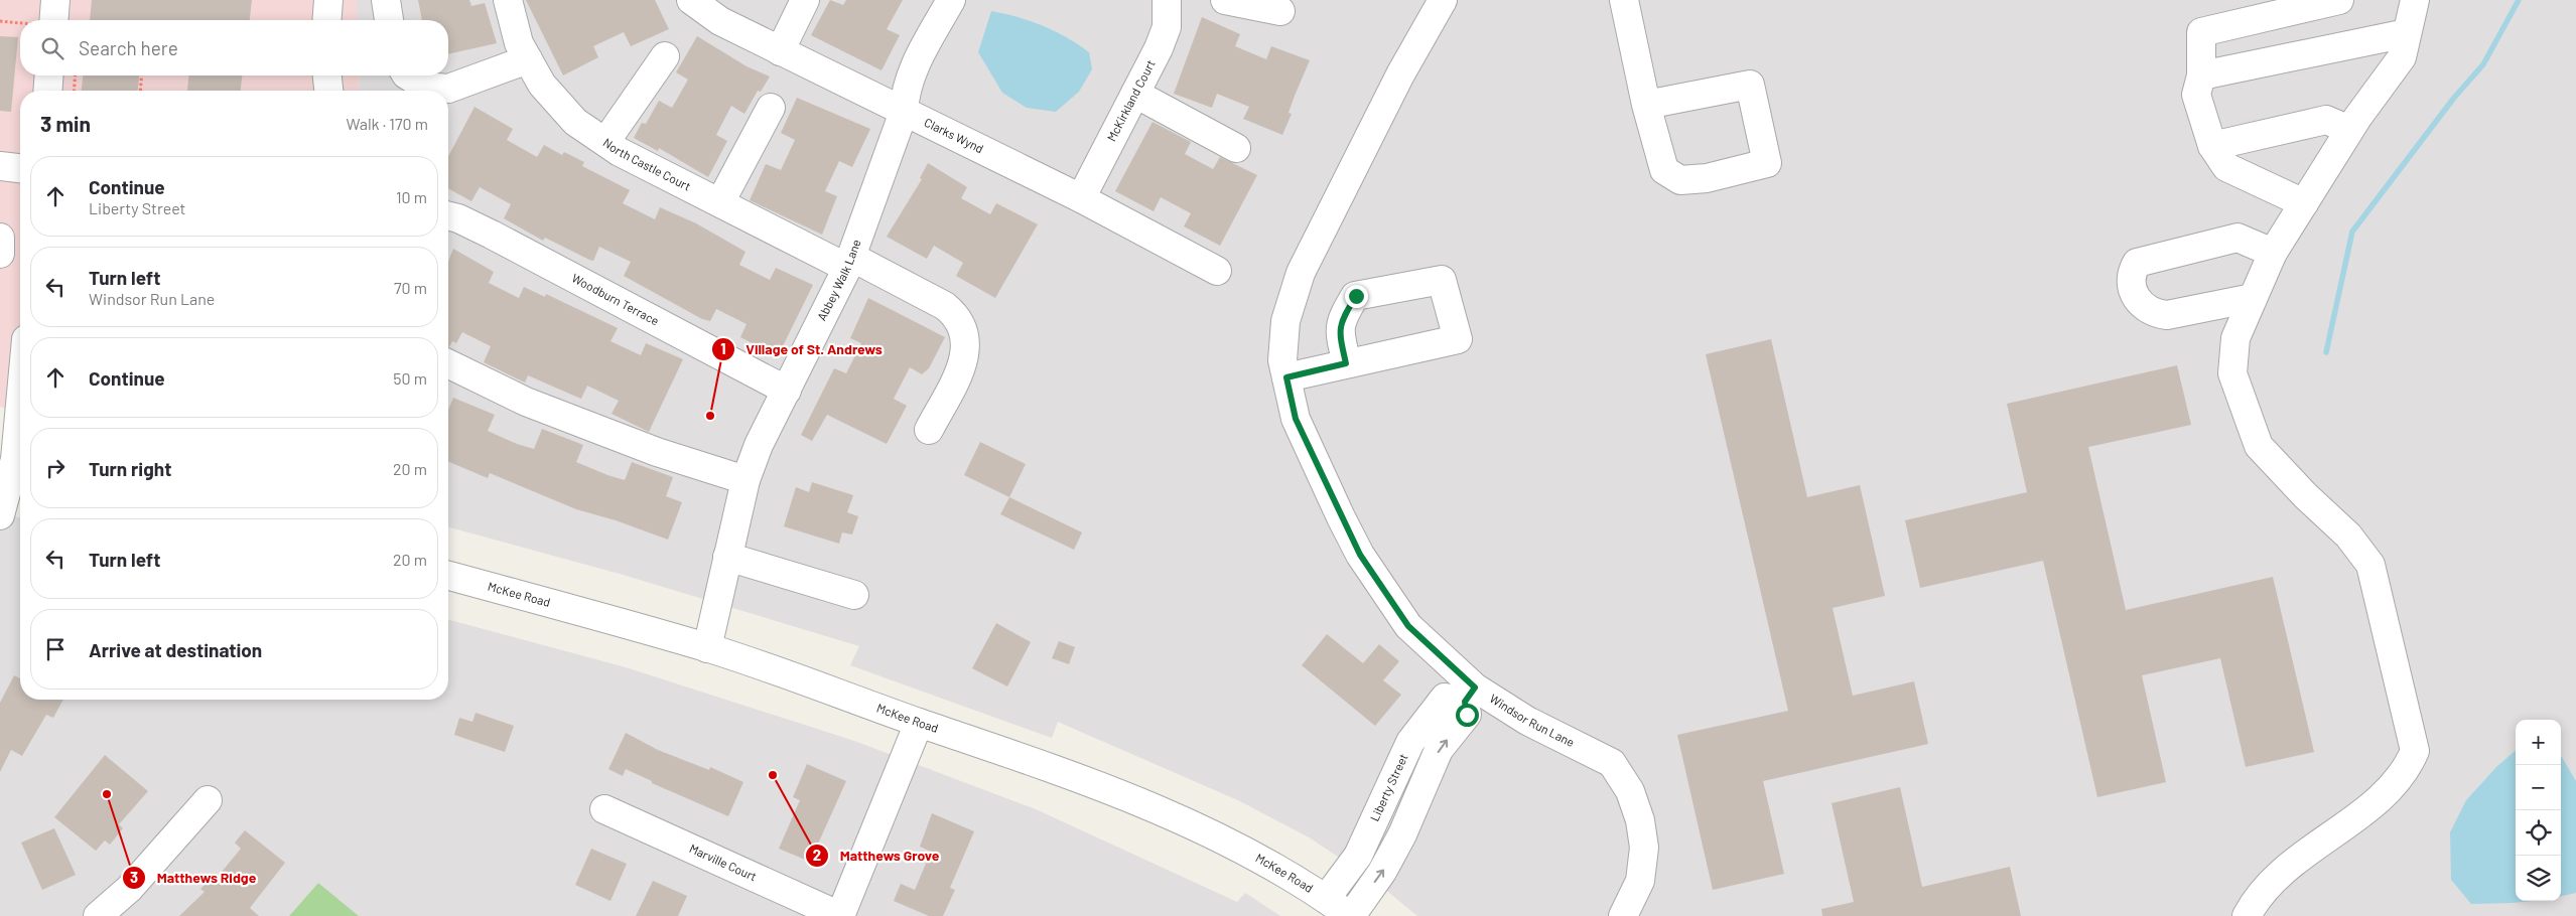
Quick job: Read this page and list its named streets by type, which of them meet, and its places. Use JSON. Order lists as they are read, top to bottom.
{
  "streets": {
    "street": [
      "McKirkland Court",
      "Clarks Wynd",
      "North Castle Court",
      "Abbey Walk Lane",
      "Woodburn Terrace",
      "McKee Road",
      "Windsor Run Lane",
      "Liberty Street",
      "Marville Court"
    ]
  },
  "crossings": [
    ["McKirkland Court", "Clarks Wynd"],
    ["Clarks Wynd", "Abbey Walk Lane"],
    ["North Castle Court", "Abbey Walk Lane"],
    ["Abbey Walk Lane", "Woodburn Terrace"],
    ["Abbey Walk Lane", "McKee Road"],
    ["McKee Road", "Liberty Street"],
    ["Windsor Run Lane", "Liberty Street"]
  ],
  "places": ["Village of St. Andrews", "Matthews Grove", "Matthews Ridge"],
  "page": {
    "search": "Search here",
    "heading": ["3 min", "Walk · 170 m"],
    "list": [
      ["Continue", "Liberty Street", "10 m"],
      ["Turn left", "Windsor Run Lane", "70 m"],
      ["Continue", "50 m"],
      ["Turn right", "20 m"],
      ["Turn left", "20 m"],
      "Arrive at destination"
    ],
    "map_buttons": ["+", "−"]
  }
}
